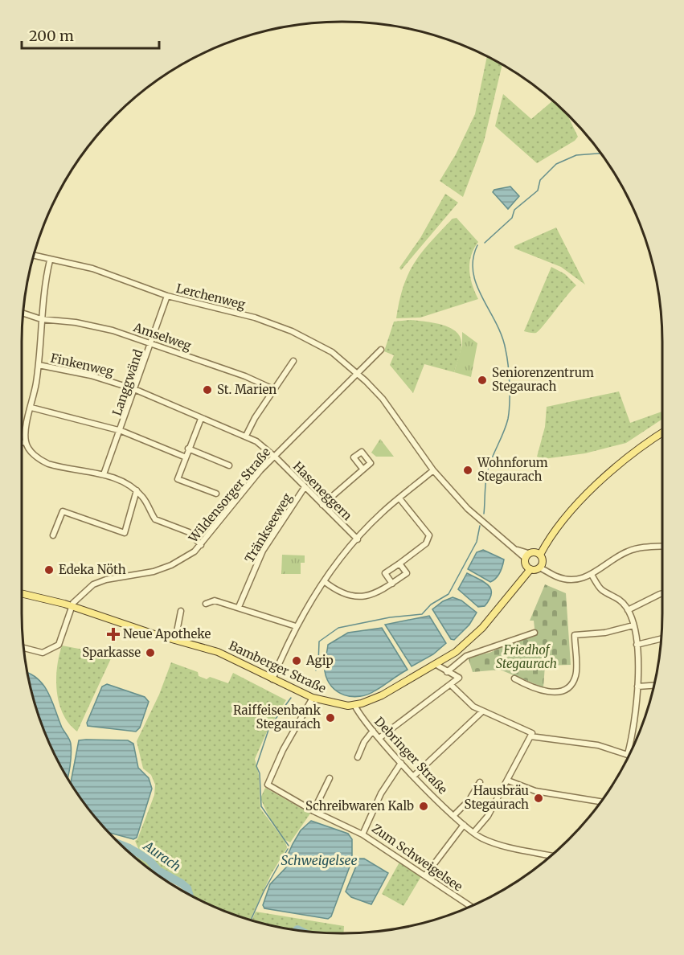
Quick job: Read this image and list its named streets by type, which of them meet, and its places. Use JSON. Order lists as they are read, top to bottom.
{
  "streets": {
    "main road": ["Bamberger Straße"],
    "street": [
      "Lerchenweg",
      "Amselweg",
      "Finkenweg",
      "Langgwänd",
      "Haseneggern",
      "Wildensorger Straße",
      "Tränkseeweg",
      "Debringer Straße",
      "Zum Schweigelsee"
    ]
  },
  "crossings": [
    ["Lerchenweg", "Langgwänd"],
    ["Lerchenweg", "Wildensorger Straße"],
    ["Amselweg", "Langgwänd"],
    ["Finkenweg", "Langgwänd"],
    ["Finkenweg", "Haseneggern"],
    ["Haseneggern", "Wildensorger Straße"],
    ["Haseneggern", "Tränkseeweg"],
    ["Wildensorger Straße", "Bamberger Straße"],
    ["Bamberger Straße", "Debringer Straße"],
    ["Debringer Straße", "Zum Schweigelsee"]
  ],
  "water": ["Aurach", "Schweigelsee"],
  "parks": ["Friedhof Stegaurach"],
  "places": {
    "other": [
      "Seniorenzentrum Stegaurach",
      "St. Marien",
      "Wohnforum Stegaurach",
      "Edeka Nöth",
      "Sparkasse",
      "Agip",
      "Raiffeisenbank Stegaurach",
      "Hausbräu Stegaurach",
      "Schreibwaren Kalb"
    ],
    "health": ["Neue Apotheke"]
  },
  "scale_bar": "200 m"
}
